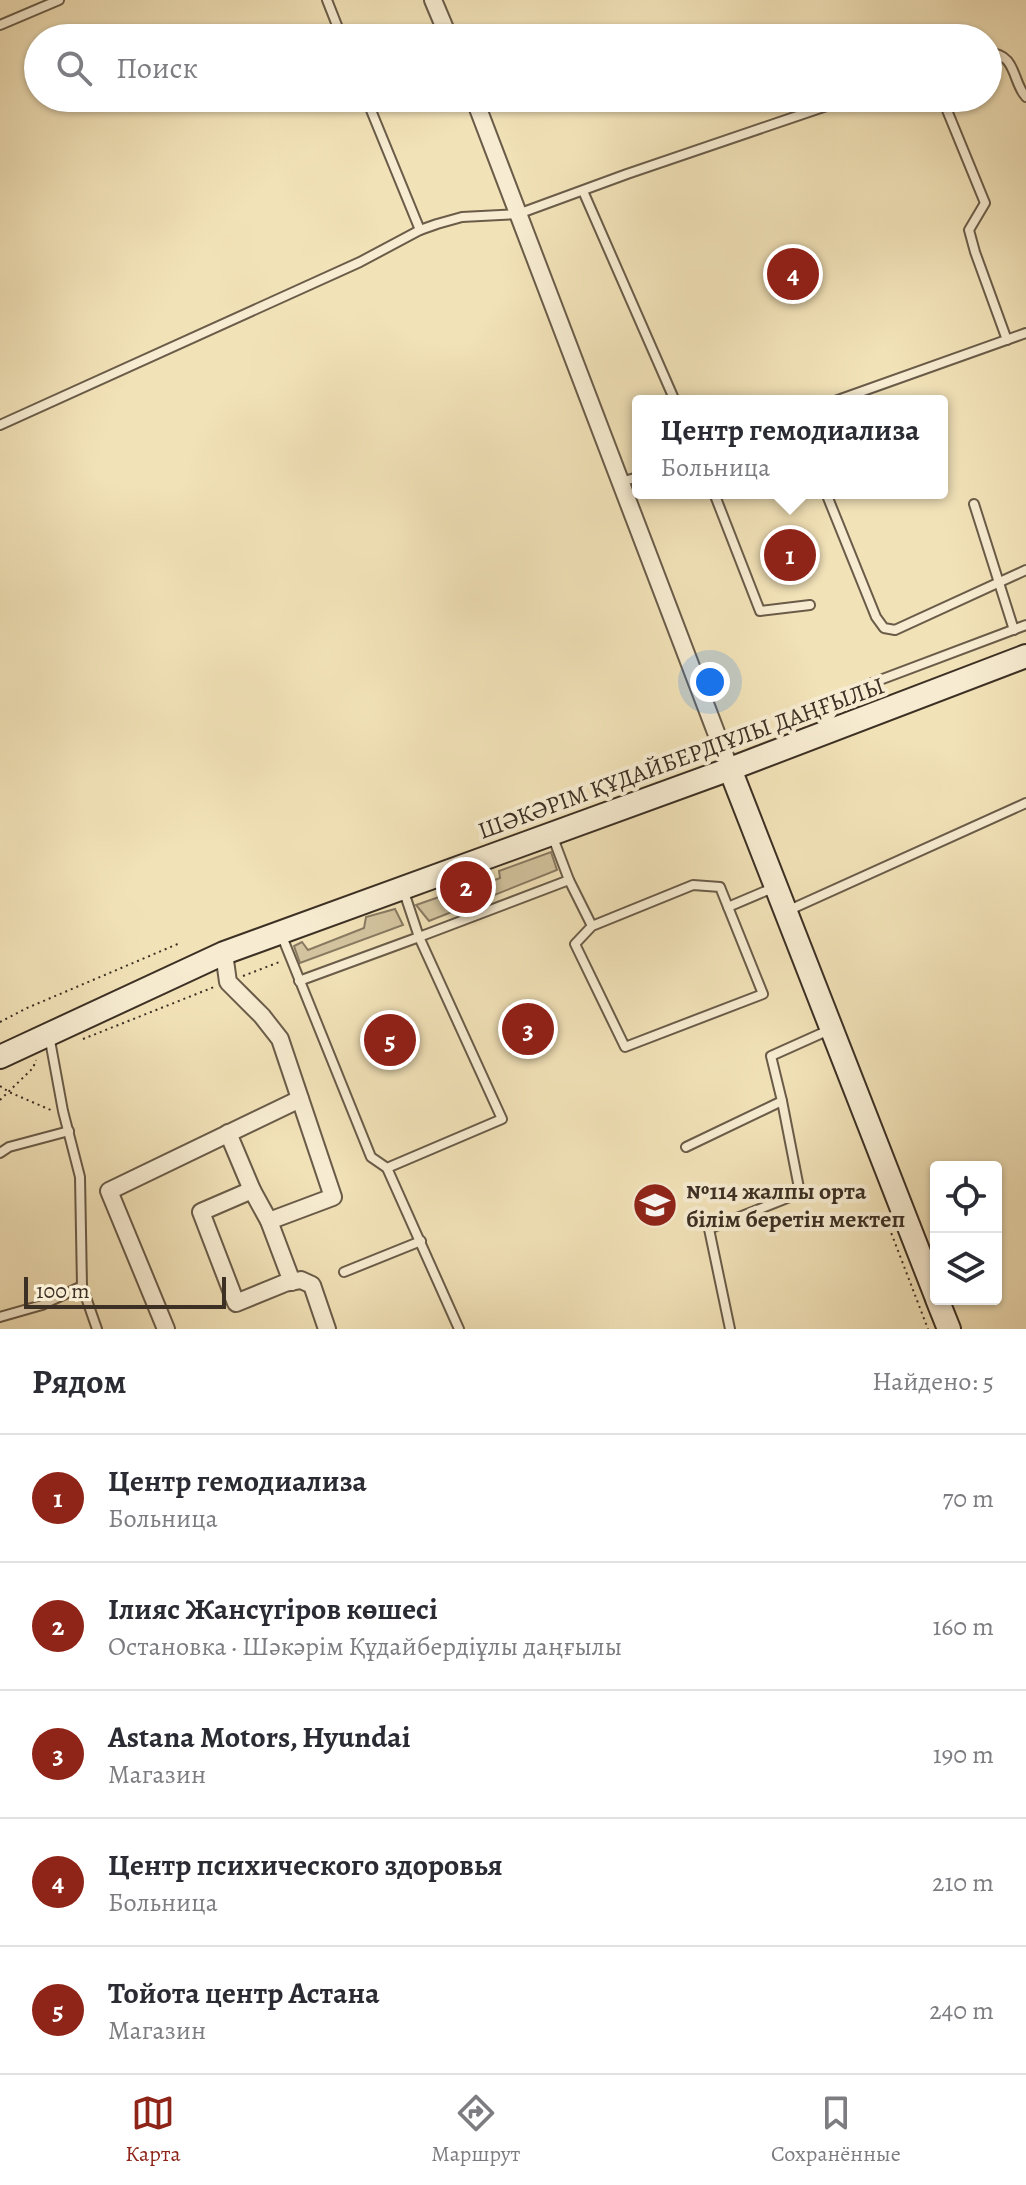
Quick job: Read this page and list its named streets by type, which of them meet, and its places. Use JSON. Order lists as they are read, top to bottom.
{
  "streets": {
    "main road": ["ШӘКӘРІМ ҚҰДАЙБЕРДІҰЛЫ ДАҢҒЫЛЫ"]
  },
  "places": {
    "school or university": ["№114 жалпы орта білім беретін мектеп"]
  },
  "scale_bar": "100 m",
  "page": {
    "search": "Поиск",
    "pins": [
      "4",
      "1",
      "2",
      "3",
      "5"
    ],
    "popup": ["Центр гемодиализа", "Больница"],
    "scale": "100 m",
    "heading": ["Рядом", "Найдено: 5"],
    "list": [
      {
        "mark": "1",
        "name": "Центр гемодиализа",
        "note": "Больница",
        "value": "70 m"
      },
      {
        "mark": "2",
        "name": "Ілияс Жансүгіров көшесі",
        "note": "Остановка · Шәкәрім Құдайбердіұлы даңғылы",
        "value": "160 m"
      },
      {
        "mark": "3",
        "name": "Astana Motors, Hyundai",
        "note": "Магазин",
        "value": "190 m"
      },
      {
        "mark": "4",
        "name": "Центр психического здоровья",
        "note": "Больница",
        "value": "210 m"
      },
      {
        "mark": "5",
        "name": "Тойота центр Астана",
        "note": "Магазин",
        "value": "240 m"
      }
    ],
    "nav": ["Карта", "Маршрут", "Сохранённые"]
  }
}
